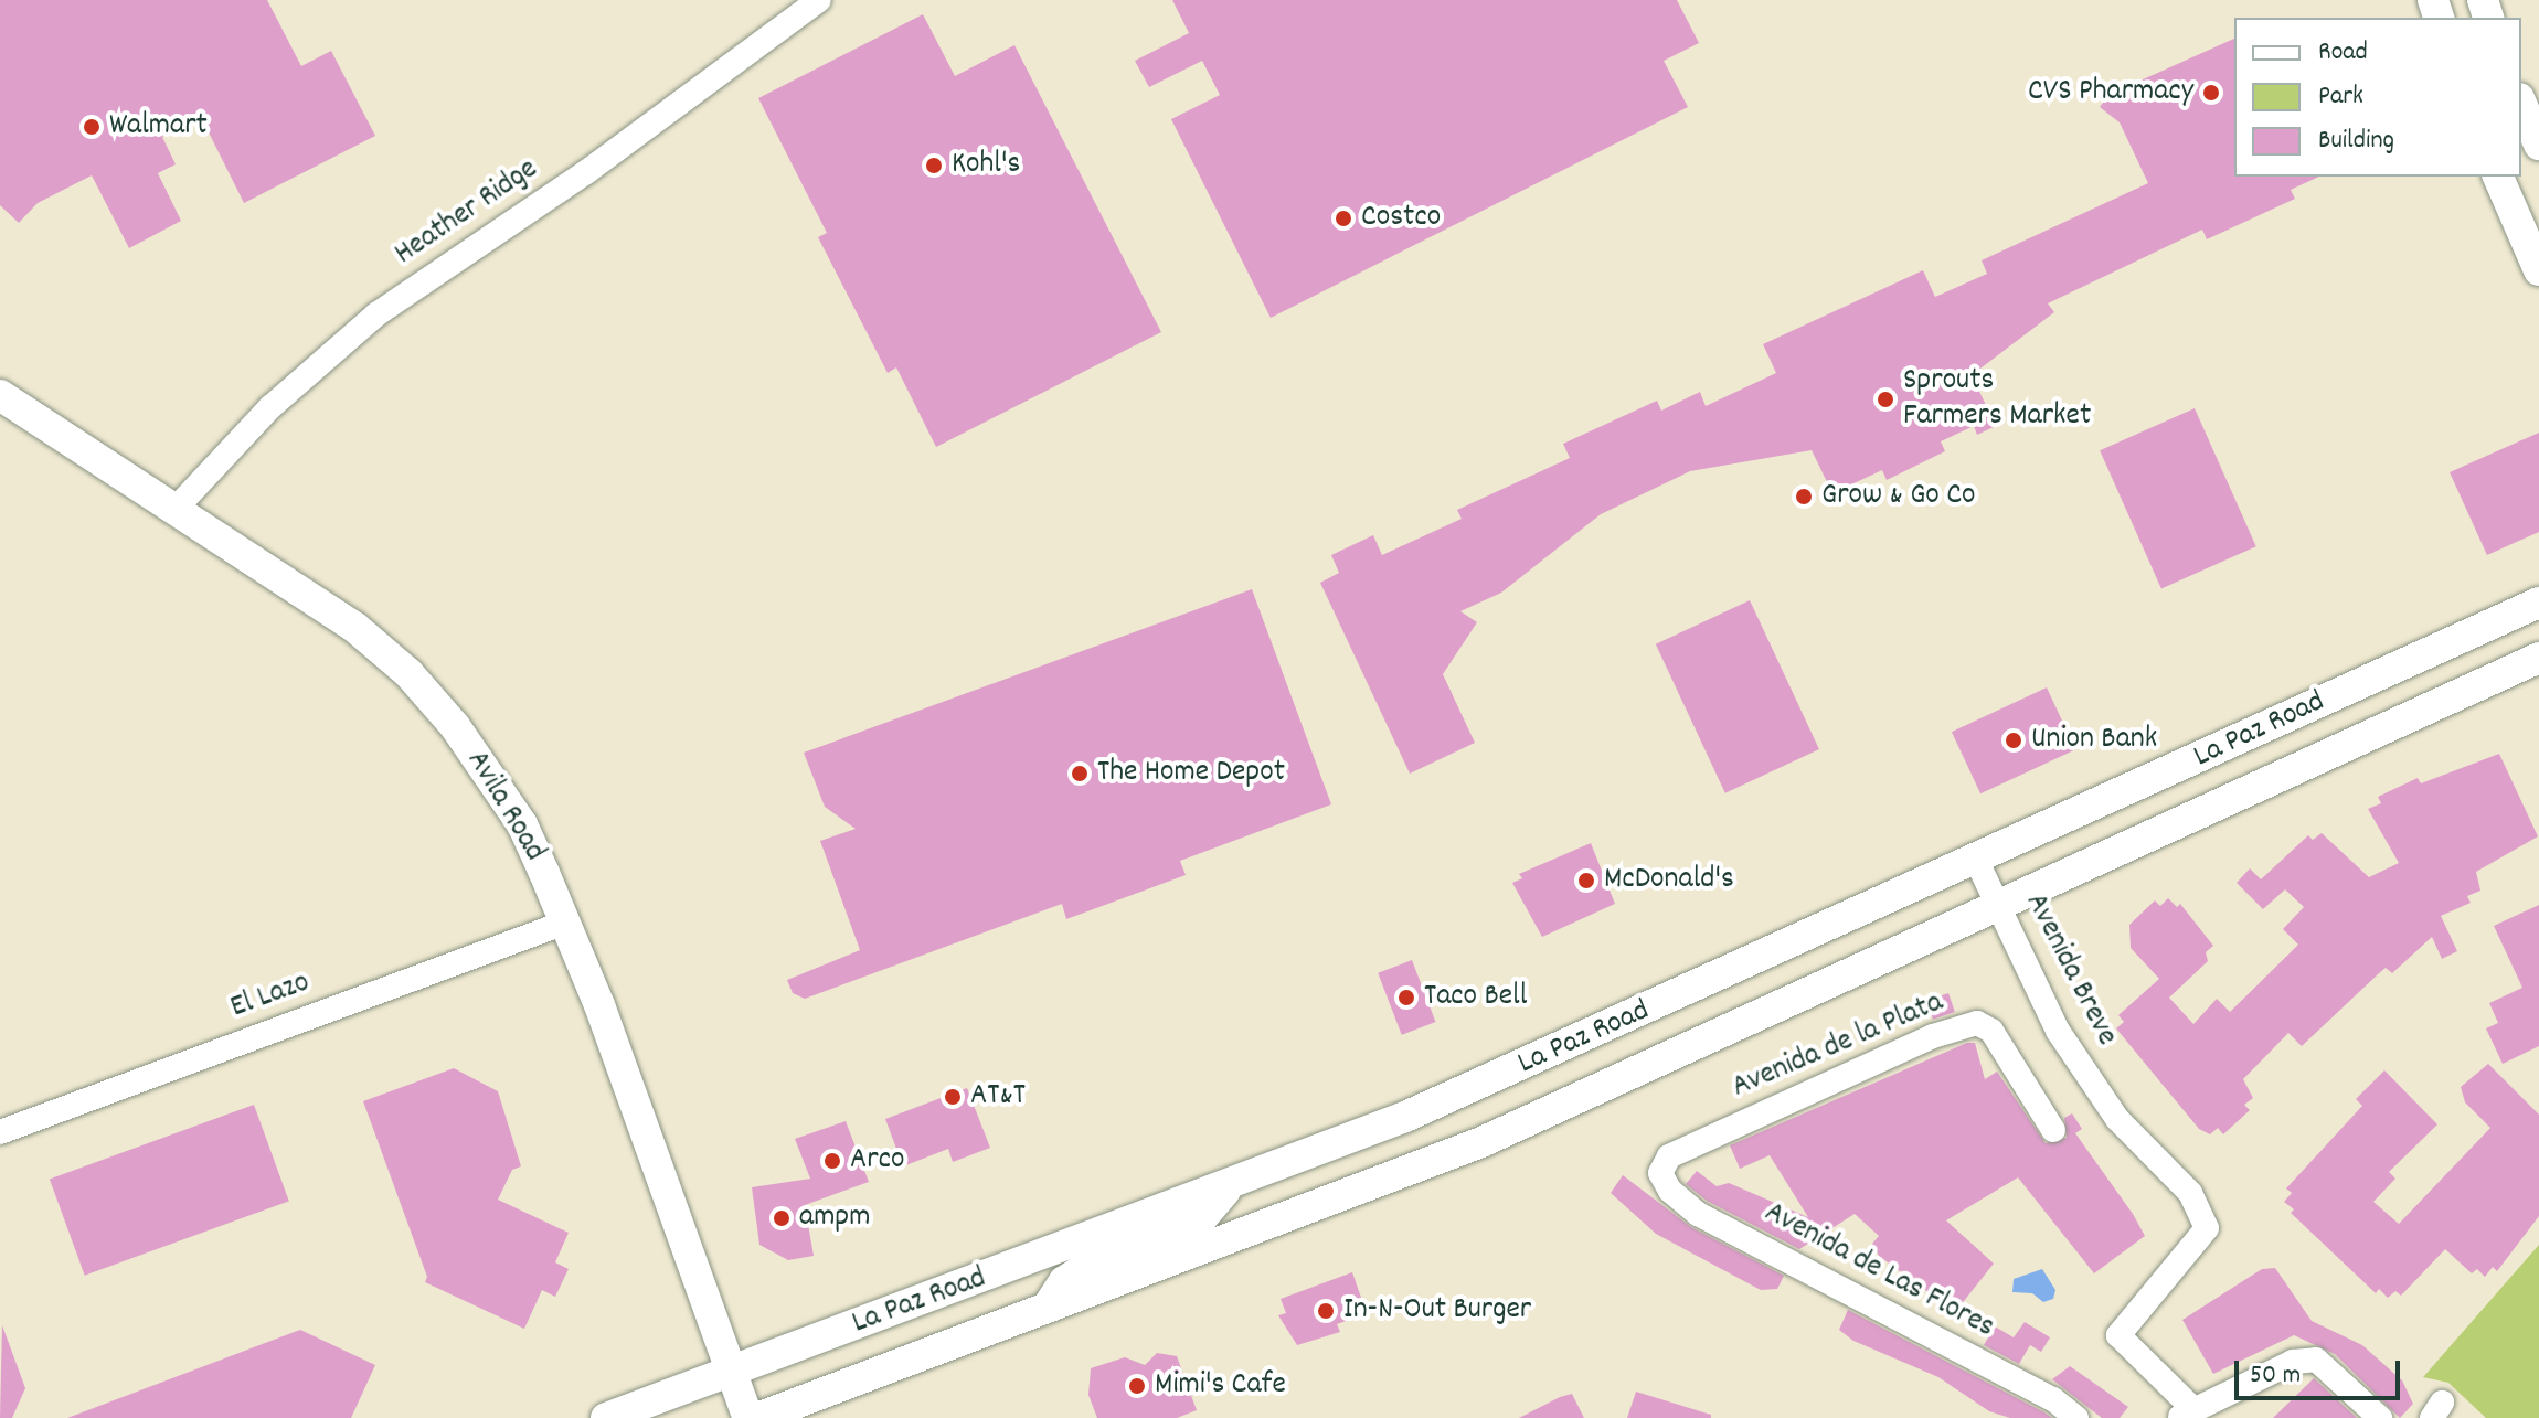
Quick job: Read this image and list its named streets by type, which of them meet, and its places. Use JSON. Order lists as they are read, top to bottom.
{
  "streets": {
    "main road": ["La Paz Road", "Avila Road"],
    "street": [
      "Heather Ridge",
      "Avenida Breve",
      "El Lazo",
      "Avenida de la Plata",
      "Avenida de Las Flores"
    ]
  },
  "crossings": [
    ["Heather Ridge", "Avila Road"],
    ["La Paz Road", "Avila Road"],
    ["La Paz Road", "Avenida Breve"],
    ["Avila Road", "El Lazo"],
    ["Avenida de la Plata", "Avenida de Las Flores"]
  ],
  "places": [
    "CVS Pharmacy",
    "Walmart",
    "Kohl's",
    "Costco",
    "Sprouts Farmers Market",
    "Grow & Go Co",
    "Union Bank",
    "The Home Depot",
    "McDonald's",
    "Taco Bell",
    "AT&T",
    "Arco",
    "ampm",
    "In-N-Out Burger",
    "Mimi's Cafe"
  ],
  "legend": ["Road", "Park", "Building"],
  "scale_bar": "50 m"
}
